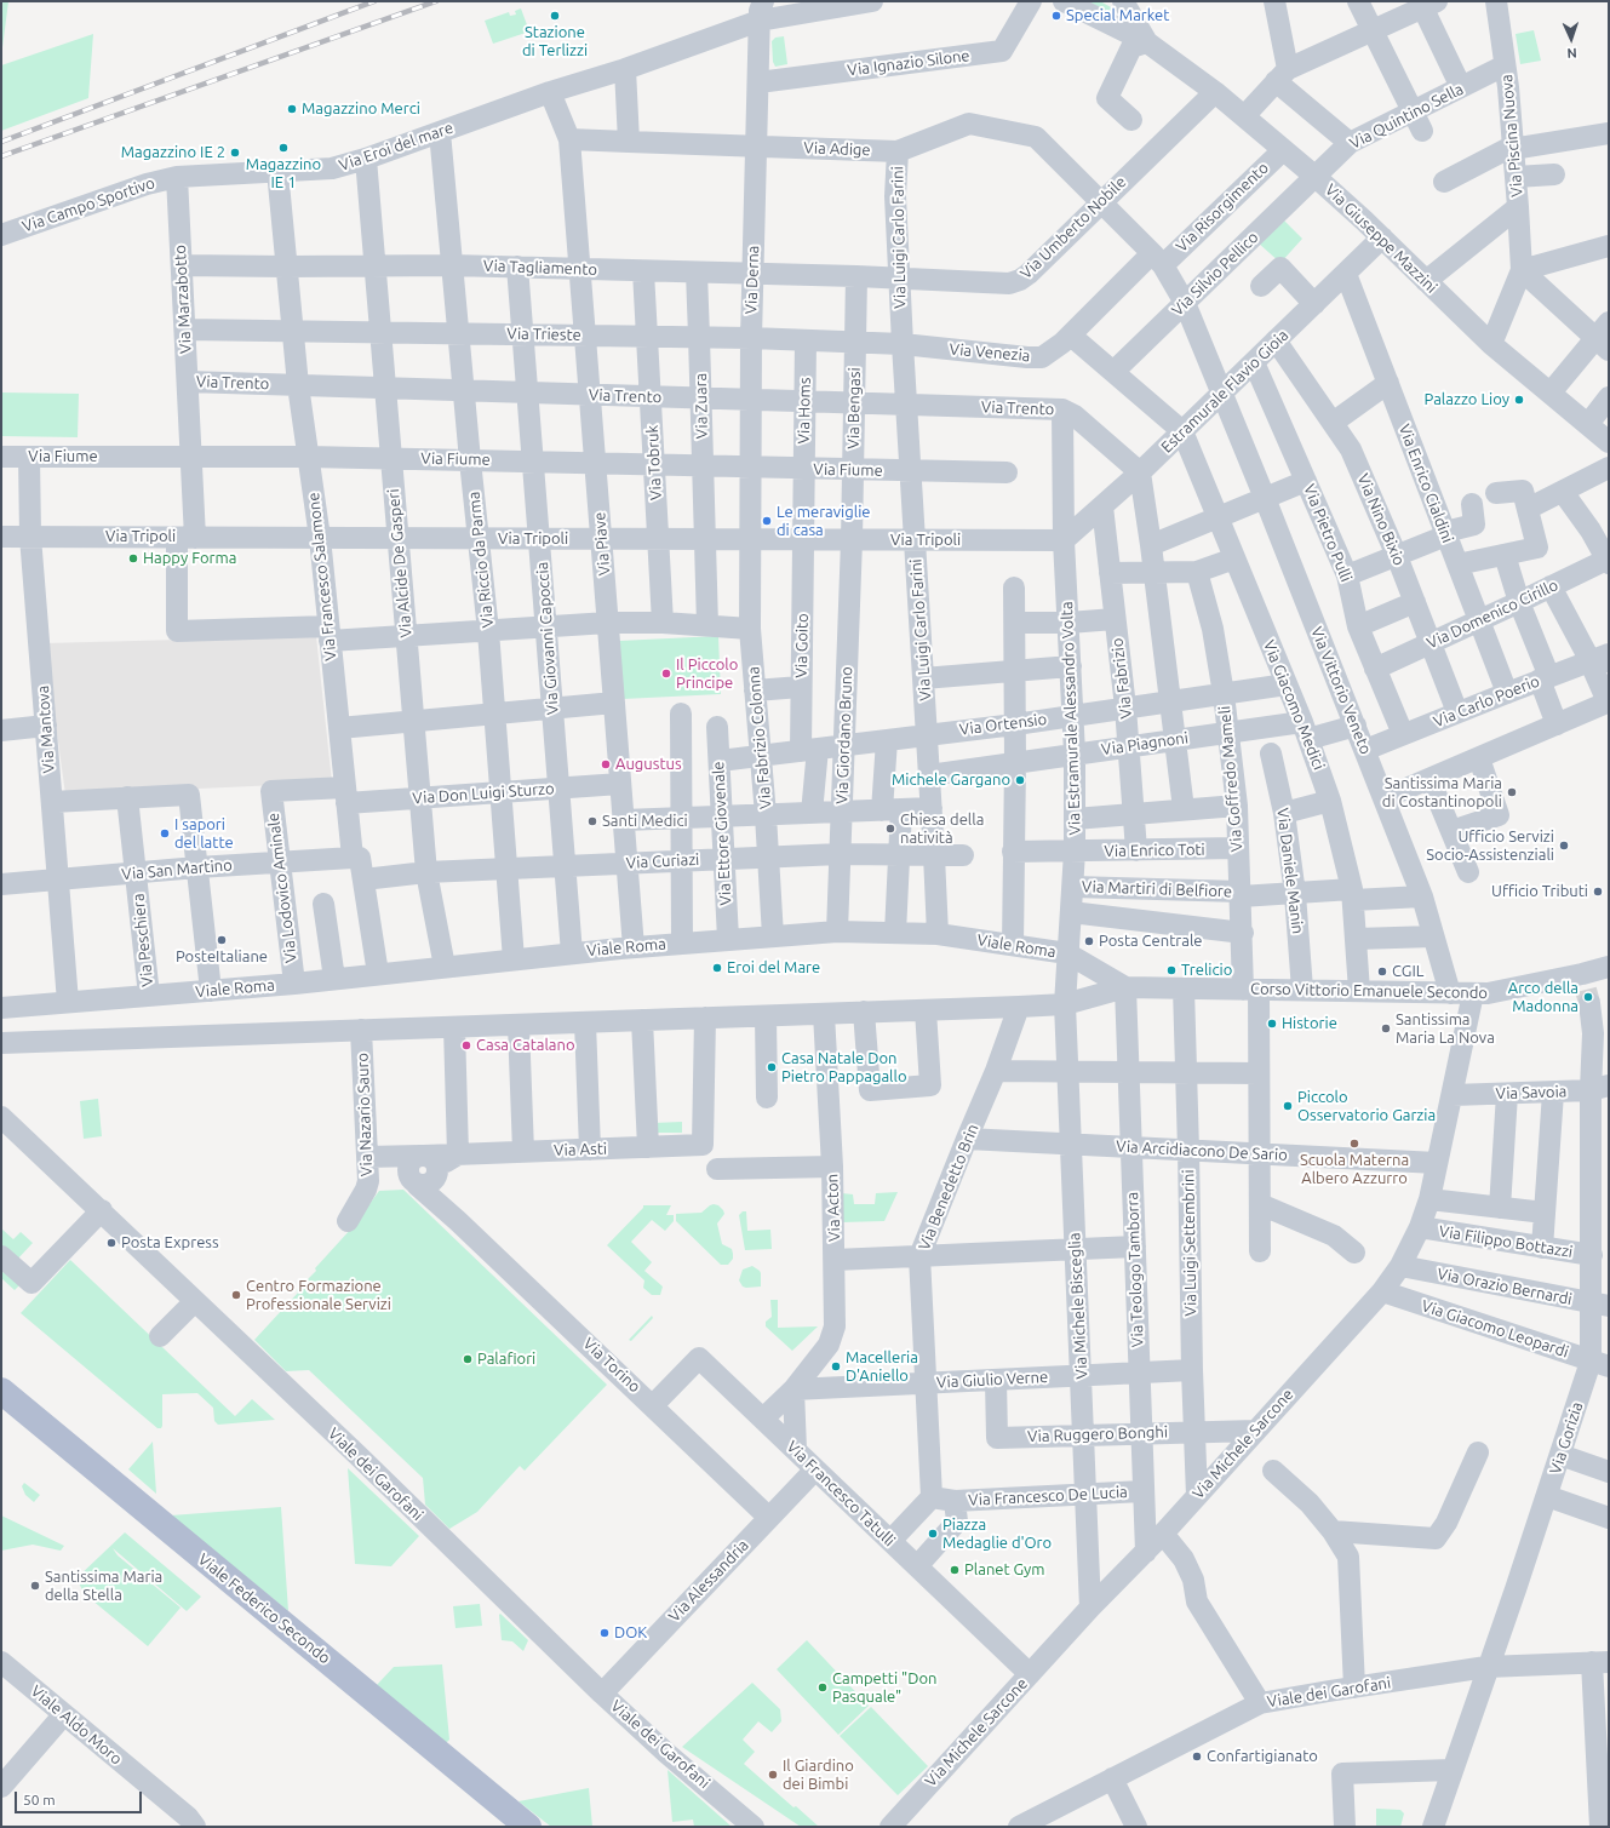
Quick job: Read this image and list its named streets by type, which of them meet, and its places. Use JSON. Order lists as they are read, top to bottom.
{
  "streets": {
    "main road": ["Viale Federico Secondo"],
    "street": [
      "Via Ignazio Silone",
      "Via Quintino Sella",
      "Via Piscina Nuova",
      "Via Eroi del mare",
      "Via Adige",
      "Via Campo Sportivo",
      "Via Risorgimento",
      "Via Umberto Nobile",
      "Via Luigi Carlo Farini",
      "Via Giuseppe Mazzini",
      "Via Tagliamento",
      "Via Silvio Pellico",
      "Via Derna",
      "Via Marzabotto",
      "Via Trieste",
      "Via Venezia",
      "Via Trento",
      "Estramurale Flavio Gioia",
      "Via Zuara",
      "Via Bengasi",
      "Via Homs",
      "Via Fiume",
      "Via Tobruk",
      "Via Enrico Cialdini",
      "Via Nino Bixio",
      "Via Pietro Pulli",
      "Via Tripoli",
      "Via Piave",
      "Via Riccio da Parma",
      "Via Alcide De Gasperi",
      "Via Francesco Salamone",
      "Via Domenico Cirillo",
      "Via Giovanni Capoccia",
      "Via Goito",
      "Via Fabrizio",
      "Via Vittorio Veneto",
      "Via Carlo Poerio",
      "Via Giacomo Medici",
      "Via Estramurale Alessandro Volta",
      "Via Ortensio",
      "Via Mantova",
      "Via Giordano Bruno",
      "Via Fabrizio Colonna",
      "Via Piagnoni",
      "Via Goffredo Mameli",
      "Via Don Luigi Sturzo",
      "Via Ettore Giovenale",
      "Via Enrico Toti",
      "Via Curiazi",
      "Via San Martino",
      "Via Daniele Manin",
      "Via Lodovico Aminale",
      "Via Martiri di Belfiore",
      "Via Peschiera",
      "Viale Roma",
      "Corso Vittorio Emanuele Secondo",
      "Via Savoia",
      "Via Nazario Sauro",
      "Via Asti",
      "Via Arcidiacono De Sario",
      "Via Benedetto Brin",
      "Via Acton",
      "Via Filippo Bottazzi",
      "Via Luigi Settembrini",
      "Via Teologo Tamborra",
      "Via Orazio Bernardi",
      "Via Michele Bisceglia",
      "Via Giacomo Leopardi",
      "Via Torino",
      "Via Giulio Verne",
      "Via Ruggero Bonghi",
      "Via Gorizia",
      "Via Michele Sarcone",
      "Viale dei Garofani",
      "Via Francesco Tatulli",
      "Via Francesco De Lucia",
      "Via Alessandria",
      "Viale Aldo Moro"
    ]
  },
  "crossings": [
    ["Via Ignazio Silone", "Via Derna"],
    ["Via Quintino Sella", "Via Piscina Nuova"],
    ["Via Quintino Sella", "Via Giuseppe Mazzini"],
    ["Via Quintino Sella", "Via Silvio Pellico"],
    ["Via Eroi del mare", "Via Campo Sportivo"],
    ["Via Eroi del mare", "Via Derna"],
    ["Via Eroi del mare", "Via Marzabotto"],
    ["Via Eroi del mare", "Via Piave"],
    ["Via Eroi del mare", "Via Riccio da Parma"],
    ["Via Eroi del mare", "Via Alcide De Gasperi"],
    ["Via Eroi del mare", "Via Francesco Salamone"],
    ["Via Adige", "Via Risorgimento"],
    ["Via Adige", "Via Umberto Nobile"],
    ["Via Adige", "Via Luigi Carlo Farini"],
    ["Via Adige", "Via Silvio Pellico"],
    ["Via Adige", "Via Derna"],
    ["Via Adige", "Via Piave"],
    ["Via Adige", "Via Vittorio Veneto"],
    ["Via Campo Sportivo", "Via Marzabotto"],
    ["Via Risorgimento", "Via Giuseppe Mazzini"],
    ["Via Risorgimento", "Via Venezia"],
    ["Via Umberto Nobile", "Via Luigi Carlo Farini"],
    ["Via Umberto Nobile", "Via Giuseppe Mazzini"],
    ["Via Umberto Nobile", "Via Tagliamento"],
    ["Via Luigi Carlo Farini", "Via Tagliamento"],
    ["Via Luigi Carlo Farini", "Via Trieste"],
    ["Via Luigi Carlo Farini", "Via Venezia"],
    ["Via Luigi Carlo Farini", "Via Trento"],
    ["Via Luigi Carlo Farini", "Via Fiume"],
    ["Via Luigi Carlo Farini", "Via Tripoli"],
    ["Via Luigi Carlo Farini", "Via Ortensio"],
    ["Via Luigi Carlo Farini", "Via Piagnoni"],
    ["Via Luigi Carlo Farini", "Via Curiazi"],
    ["Via Luigi Carlo Farini", "Viale Roma"],
    ["Via Giuseppe Mazzini", "Via Silvio Pellico"],
    ["Via Giuseppe Mazzini", "Estramurale Flavio Gioia"],
    ["Via Tagliamento", "Via Derna"],
    ["Via Tagliamento", "Via Marzabotto"],
    ["Via Tagliamento", "Via Zuara"],
    ["Via Tagliamento", "Via Bengasi"],
    ["Via Tagliamento", "Via Tobruk"],
    ["Via Tagliamento", "Via Piave"],
    ["Via Tagliamento", "Via Riccio da Parma"],
    ["Via Tagliamento", "Via Alcide De Gasperi"],
    ["Via Tagliamento", "Via Francesco Salamone"],
    ["Via Tagliamento", "Via Giovanni Capoccia"],
    ["Via Silvio Pellico", "Via Vittorio Veneto"],
    ["Via Derna", "Via Trieste"],
    ["Via Derna", "Via Trento"],
    ["Via Derna", "Via Fiume"],
    ["Via Derna", "Via Tripoli"],
    ["Via Derna", "Via Fabrizio Colonna"],
    ["Via Marzabotto", "Via Trieste"],
    ["Via Marzabotto", "Via Trento"],
    ["Via Marzabotto", "Via Fiume"],
    ["Via Marzabotto", "Via Tripoli"],
    ["Via Marzabotto", "Via Francesco Salamone"],
    ["Via Trieste", "Via Venezia"],
    ["Via Trieste", "Via Zuara"],
    ["Via Trieste", "Via Bengasi"],
    ["Via Trieste", "Via Homs"],
    ["Via Trieste", "Via Tobruk"],
    ["Via Trieste", "Via Piave"],
    ["Via Trieste", "Via Riccio da Parma"],
    ["Via Trieste", "Via Alcide De Gasperi"],
    ["Via Trieste", "Via Francesco Salamone"],
    ["Via Trieste", "Via Giovanni Capoccia"],
    ["Via Trento", "Via Zuara"],
    ["Via Trento", "Via Bengasi"],
    ["Via Trento", "Via Homs"],
    ["Via Trento", "Via Tobruk"],
    ["Via Trento", "Via Piave"],
    ["Via Trento", "Via Riccio da Parma"],
    ["Via Trento", "Via Alcide De Gasperi"],
    ["Via Trento", "Via Francesco Salamone"],
    ["Via Trento", "Via Giovanni Capoccia"],
    ["Via Trento", "Via Estramurale Alessandro Volta"],
    ["Estramurale Flavio Gioia", "Via Enrico Cialdini"],
    ["Estramurale Flavio Gioia", "Via Nino Bixio"],
    ["Estramurale Flavio Gioia", "Via Pietro Pulli"],
    ["Estramurale Flavio Gioia", "Via Tripoli"],
    ["Estramurale Flavio Gioia", "Via Fabrizio"],
    ["Estramurale Flavio Gioia", "Via Vittorio Veneto"],
    ["Estramurale Flavio Gioia", "Via Giacomo Medici"],
    ["Estramurale Flavio Gioia", "Via Estramurale Alessandro Volta"],
    ["Via Zuara", "Via Fiume"],
    ["Via Zuara", "Via Tripoli"],
    ["Via Bengasi", "Via Fiume"],
    ["Via Bengasi", "Via Tripoli"],
    ["Via Bengasi", "Via Giordano Bruno"],
    ["Via Homs", "Via Fiume"],
    ["Via Homs", "Via Tripoli"],
    ["Via Homs", "Via Goito"],
    ["Via Fiume", "Via Tobruk"],
    ["Via Fiume", "Via Piave"],
    ["Via Fiume", "Via Riccio da Parma"],
    ["Via Fiume", "Via Alcide De Gasperi"],
    ["Via Fiume", "Via Francesco Salamone"],
    ["Via Fiume", "Via Giovanni Capoccia"],
    ["Via Fiume", "Via Mantova"],
    ["Via Tobruk", "Via Tripoli"],
    ["Via Enrico Cialdini", "Via Domenico Cirillo"],
    ["Via Enrico Cialdini", "Via Carlo Poerio"],
    ["Via Nino Bixio", "Via Domenico Cirillo"],
    ["Via Nino Bixio", "Via Carlo Poerio"],
    ["Via Pietro Pulli", "Via Domenico Cirillo"],
    ["Via Pietro Pulli", "Via Carlo Poerio"],
    ["Via Tripoli", "Via Piave"],
    ["Via Tripoli", "Via Riccio da Parma"],
    ["Via Tripoli", "Via Alcide De Gasperi"],
    ["Via Tripoli", "Via Francesco Salamone"],
    ["Via Tripoli", "Via Giovanni Capoccia"],
    ["Via Tripoli", "Via Goito"],
    ["Via Tripoli", "Via Estramurale Alessandro Volta"],
    ["Via Tripoli", "Via Mantova"],
    ["Via Tripoli", "Via Giordano Bruno"],
    ["Via Tripoli", "Via Fabrizio Colonna"],
    ["Via Piave", "Via Don Luigi Sturzo"],
    ["Via Piave", "Via Curiazi"],
    ["Via Piave", "Viale Roma"],
    ["Via Riccio da Parma", "Via Don Luigi Sturzo"],
    ["Via Riccio da Parma", "Via Curiazi"],
    ["Via Riccio da Parma", "Viale Roma"],
    ["Via Alcide De Gasperi", "Via Don Luigi Sturzo"],
    ["Via Alcide De Gasperi", "Via Curiazi"],
    ["Via Alcide De Gasperi", "Viale Roma"],
    ["Via Francesco Salamone", "Via Don Luigi Sturzo"],
    ["Via Francesco Salamone", "Via Curiazi"],
    ["Via Francesco Salamone", "Via San Martino"],
    ["Via Francesco Salamone", "Viale Roma"],
    ["Via Giovanni Capoccia", "Via Don Luigi Sturzo"],
    ["Via Giovanni Capoccia", "Via Curiazi"],
    ["Via Giovanni Capoccia", "Viale Roma"],
    ["Via Goito", "Via Ortensio"],
    ["Via Fabrizio", "Via Ortensio"],
    ["Via Fabrizio", "Via Piagnoni"],
    ["Via Fabrizio", "Via Enrico Toti"],
    ["Via Fabrizio", "Via Martiri di Belfiore"],
    ["Via Vittorio Veneto", "Via Carlo Poerio"],
    ["Via Vittorio Veneto", "Via Piagnoni"],
    ["Via Vittorio Veneto", "Via Martiri di Belfiore"],
    ["Via Vittorio Veneto", "Corso Vittorio Emanuele Secondo"],
    ["Via Giacomo Medici", "Via Ortensio"],
    ["Via Giacomo Medici", "Via Piagnoni"],
    ["Via Giacomo Medici", "Via Martiri di Belfiore"],
    ["Via Giacomo Medici", "Corso Vittorio Emanuele Secondo"],
    ["Via Estramurale Alessandro Volta", "Via Ortensio"],
    ["Via Estramurale Alessandro Volta", "Via Piagnoni"],
    ["Via Estramurale Alessandro Volta", "Via Enrico Toti"],
    ["Via Estramurale Alessandro Volta", "Via Martiri di Belfiore"],
    ["Via Estramurale Alessandro Volta", "Viale Roma"],
    ["Via Estramurale Alessandro Volta", "Corso Vittorio Emanuele Secondo"],
    ["Via Ortensio", "Via Giordano Bruno"],
    ["Via Ortensio", "Via Fabrizio Colonna"],
    ["Via Ortensio", "Via Goffredo Mameli"],
    ["Via Ortensio", "Via Ettore Giovenale"],
    ["Via Mantova", "Via San Martino"],
    ["Via Mantova", "Viale Roma"],
    ["Via Giordano Bruno", "Via Curiazi"],
    ["Via Giordano Bruno", "Viale Roma"],
    ["Via Fabrizio Colonna", "Via Curiazi"],
    ["Via Fabrizio Colonna", "Viale Roma"],
    ["Via Piagnoni", "Via Goffredo Mameli"],
    ["Via Goffredo Mameli", "Via Enrico Toti"],
    ["Via Goffredo Mameli", "Via Martiri di Belfiore"],
    ["Via Goffredo Mameli", "Corso Vittorio Emanuele Secondo"],
    ["Via Goffredo Mameli", "Via Arcidiacono De Sario"],
    ["Via Don Luigi Sturzo", "Via Lodovico Aminale"],
    ["Via Ettore Giovenale", "Via Curiazi"],
    ["Via Ettore Giovenale", "Viale Roma"],
    ["Via San Martino", "Via Lodovico Aminale"],
    ["Via San Martino", "Via Peschiera"],
    ["Via Daniele Manin", "Via Martiri di Belfiore"],
    ["Via Daniele Manin", "Corso Vittorio Emanuele Secondo"],
    ["Via Lodovico Aminale", "Viale Roma"],
    ["Via Peschiera", "Viale Roma"],
    ["Viale Roma", "Corso Vittorio Emanuele Secondo"],
    ["Viale Roma", "Via Michele Bisceglia"],
    ["Corso Vittorio Emanuele Secondo", "Via Luigi Settembrini"],
    ["Corso Vittorio Emanuele Secondo", "Via Teologo Tamborra"],
    ["Corso Vittorio Emanuele Secondo", "Via Michele Bisceglia"],
    ["Corso Vittorio Emanuele Secondo", "Via Gorizia"],
    ["Corso Vittorio Emanuele Secondo", "Via Michele Sarcone"],
    ["Via Savoia", "Via Gorizia"],
    ["Via Savoia", "Via Michele Sarcone"],
    ["Via Nazario Sauro", "Via Asti"],
    ["Via Asti", "Via Torino"],
    ["Via Arcidiacono De Sario", "Via Benedetto Brin"],
    ["Via Arcidiacono De Sario", "Via Luigi Settembrini"],
    ["Via Arcidiacono De Sario", "Via Teologo Tamborra"],
    ["Via Arcidiacono De Sario", "Via Michele Bisceglia"],
    ["Via Arcidiacono De Sario", "Via Michele Sarcone"],
    ["Via Benedetto Brin", "Via Giulio Verne"],
    ["Via Acton", "Via Giulio Verne"],
    ["Via Acton", "Via Francesco Tatulli"],
    ["Via Filippo Bottazzi", "Via Gorizia"],
    ["Via Filippo Bottazzi", "Via Michele Sarcone"],
    ["Via Luigi Settembrini", "Via Giulio Verne"],
    ["Via Luigi Settembrini", "Via Ruggero Bonghi"],
    ["Via Luigi Settembrini", "Via Michele Sarcone"],
    ["Via Teologo Tamborra", "Via Giulio Verne"],
    ["Via Teologo Tamborra", "Via Ruggero Bonghi"],
    ["Via Teologo Tamborra", "Via Michele Sarcone"],
    ["Via Teologo Tamborra", "Via Francesco De Lucia"],
    ["Via Orazio Bernardi", "Via Gorizia"],
    ["Via Orazio Bernardi", "Via Michele Sarcone"],
    ["Via Michele Bisceglia", "Via Giulio Verne"],
    ["Via Michele Bisceglia", "Via Ruggero Bonghi"],
    ["Via Michele Bisceglia", "Via Michele Sarcone"],
    ["Via Michele Bisceglia", "Via Francesco De Lucia"],
    ["Via Giacomo Leopardi", "Via Gorizia"],
    ["Via Giacomo Leopardi", "Via Michele Sarcone"],
    ["Via Torino", "Via Francesco Tatulli"],
    ["Via Torino", "Via Alessandria"],
    ["Via Giulio Verne", "Via Ruggero Bonghi"],
    ["Via Ruggero Bonghi", "Via Michele Sarcone"],
    ["Via Gorizia", "Viale dei Garofani"],
    ["Via Michele Sarcone", "Via Francesco Tatulli"],
    ["Viale dei Garofani", "Via Alessandria"],
    ["Via Francesco Tatulli", "Via Alessandria"]
  ],
  "places": [
    "Stazione di Terlizzi",
    "Special Market",
    "Magazzino Merci",
    "Magazzino IE 1",
    "Magazzino IE 2",
    "Palazzo Lioy",
    "Le meraviglie di casa",
    "Happy Forma",
    "Il Piccolo Principe",
    "Augustus",
    "Michele Gargano",
    "Santissima Maria di Costantinopoli",
    "Santi Medici",
    "Chiesa della natività",
    "I sapori del latte",
    "Ufficio Servizi Socio-Assistenziali",
    "Ufficio Tributi",
    "PosteItaliane",
    "Posta Centrale",
    "Eroi del Mare",
    "Trelicio",
    "CGIL",
    "Arco della Madonna",
    "Historie",
    "Santissima Maria La Nova",
    "Casa Catalano",
    "Casa Natale Don Pietro Pappagallo",
    "Piccolo Osservatorio Garzia",
    "Scuola Materna Albero Azzurro",
    "Posta Express",
    "Centro Formazione Professionale Servizi",
    "Palafiori",
    "Macelleria D'Aniello",
    "Piazza Medaglie d'Oro",
    "Planet Gym",
    "Santissima Maria della Stella",
    "DOK",
    "Campetti \"Don Pasquale\"",
    "Confartigianato",
    "Il Giardino dei Bimbi"
  ],
  "scale_bar": "50 m",
  "north": "bottom"
}
